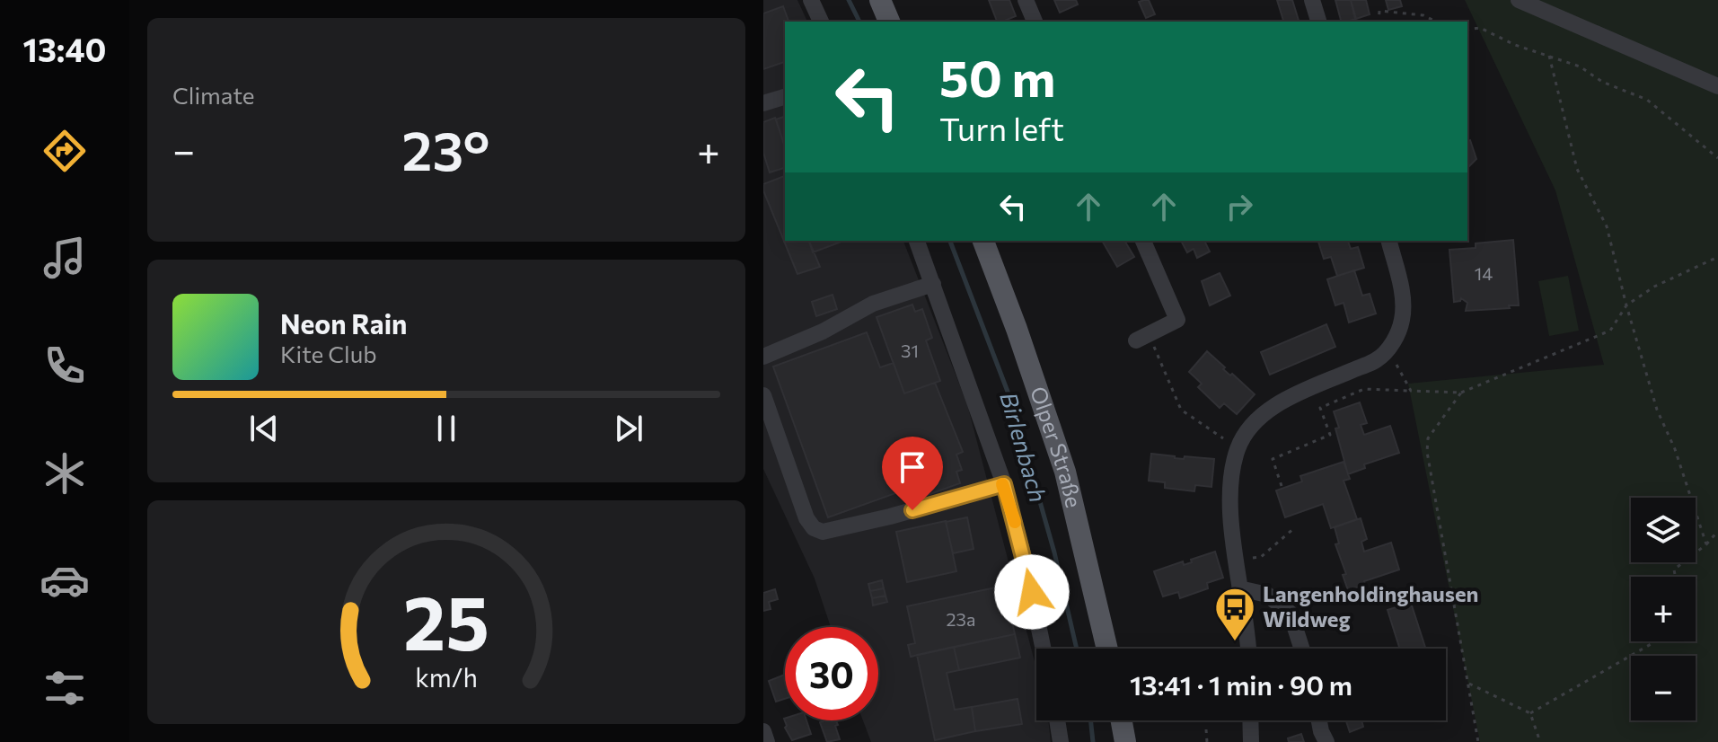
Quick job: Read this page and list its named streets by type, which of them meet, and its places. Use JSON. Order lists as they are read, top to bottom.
{
  "streets": {
    "main road": ["Olper Straße"]
  },
  "water": ["Birlenbach"],
  "places": {
    "bus stop": ["Langenholdinghausen Wildweg"]
  },
  "house_numbers": ["14", "31", "23a"],
  "page": {
    "tabs": "13:40",
    "tile": "Climate",
    "turn": ["50 m", "Turn left"],
    "heat": ["−", "23°", "+"],
    "song": ["Neon Rain", "Kite Club"],
    "map_buttons": ["+", "−"],
    "limit": "30",
    "trip": "13:41 · 1 min · 90 m",
    "gauge": ["25", "km/h"]
  }
}
